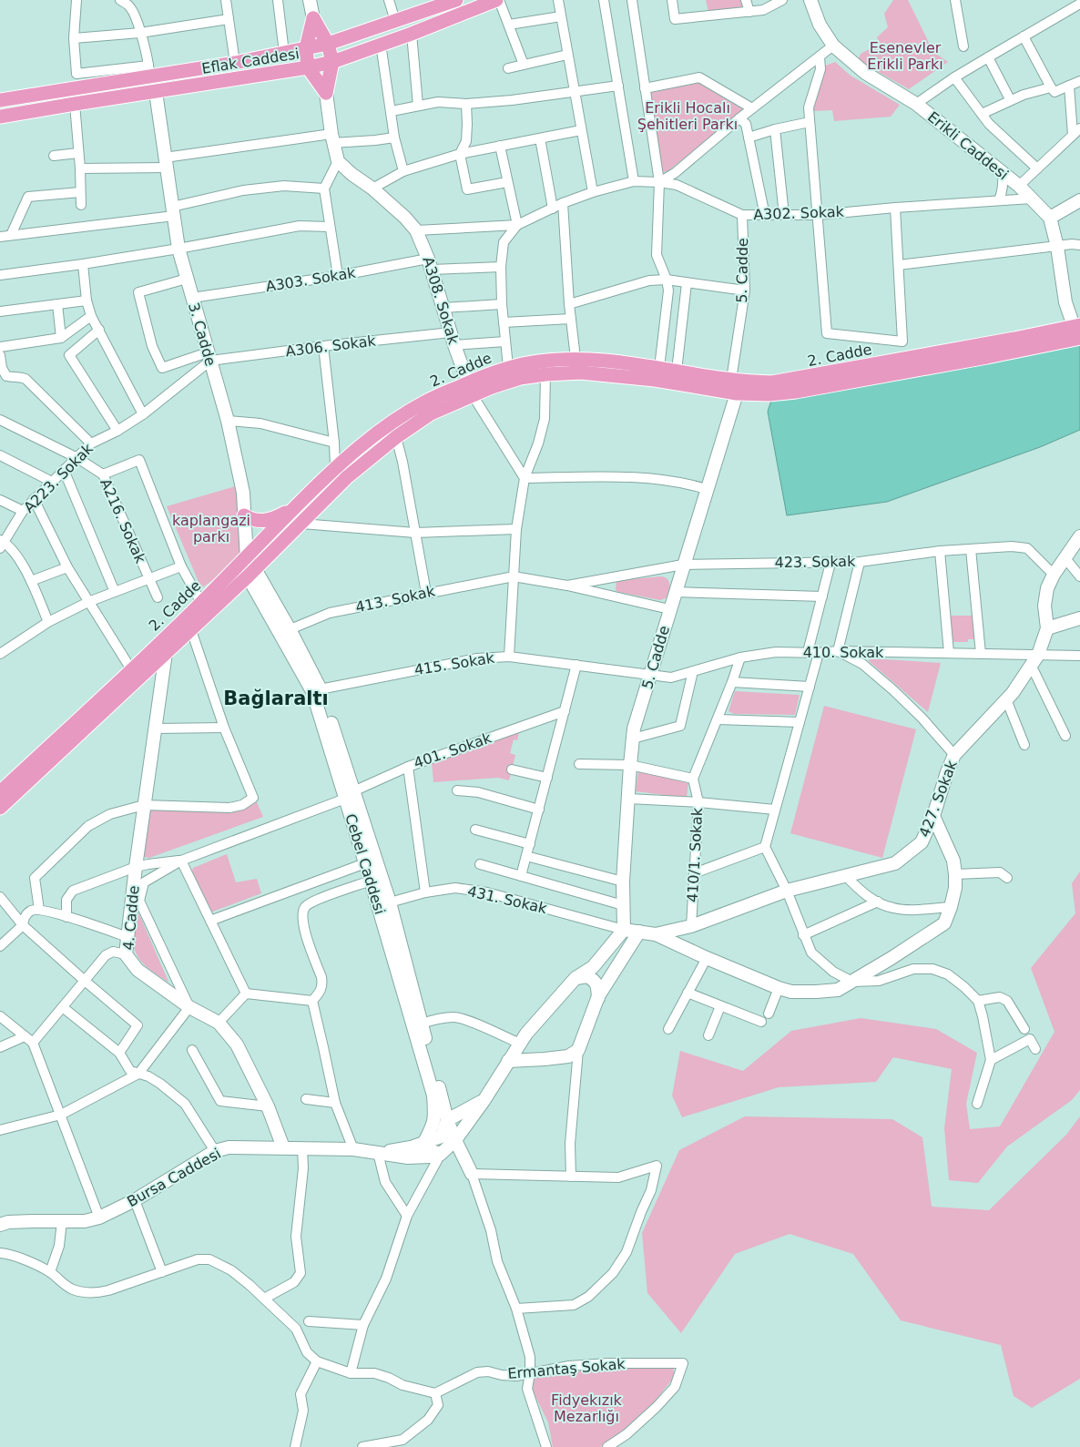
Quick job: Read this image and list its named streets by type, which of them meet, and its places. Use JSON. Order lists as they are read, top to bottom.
{
  "streets": {
    "main road": [
      "Eflak Caddesi",
      "Erikli Caddesi",
      "5. Cadde",
      "A308. Sokak",
      "3. Cadde",
      "2. Cadde",
      "427. Sokak",
      "Cebel Caddesi",
      "4. Cadde",
      "Bursa Caddesi"
    ],
    "street": [
      "A302. Sokak",
      "A303. Sokak",
      "A306. Sokak",
      "A223. Sokak",
      "A216. Sokak",
      "423. Sokak",
      "413. Sokak",
      "410. Sokak",
      "415. Sokak",
      "401. Sokak",
      "410/1. Sokak",
      "431. Sokak",
      "Ermantaş Sokak"
    ]
  },
  "crossings": [
    ["Eflak Caddesi", "3. Cadde"],
    ["Erikli Caddesi", "A302. Sokak"],
    ["Erikli Caddesi", "2. Cadde"],
    ["A302. Sokak", "5. Cadde"],
    ["A302. Sokak", "A308. Sokak"],
    ["5. Cadde", "2. Cadde"],
    ["5. Cadde", "423. Sokak"],
    ["5. Cadde", "410. Sokak"],
    ["5. Cadde", "415. Sokak"],
    ["5. Cadde", "427. Sokak"],
    ["5. Cadde", "431. Sokak"],
    ["A303. Sokak", "A308. Sokak"],
    ["A303. Sokak", "3. Cadde"],
    ["A308. Sokak", "A306. Sokak"],
    ["A308. Sokak", "2. Cadde"],
    ["3. Cadde", "A306. Sokak"],
    ["3. Cadde", "2. Cadde"],
    ["3. Cadde", "A223. Sokak"],
    ["3. Cadde", "Cebel Caddesi"],
    ["A306. Sokak", "A223. Sokak"],
    ["2. Cadde", "Cebel Caddesi"],
    ["2. Cadde", "4. Cadde"],
    ["A223. Sokak", "A216. Sokak"],
    ["423. Sokak", "413. Sokak"],
    ["423. Sokak", "427. Sokak"],
    ["413. Sokak", "Cebel Caddesi"],
    ["410. Sokak", "415. Sokak"],
    ["410. Sokak", "427. Sokak"],
    ["415. Sokak", "Cebel Caddesi"],
    ["401. Sokak", "Cebel Caddesi"],
    ["427. Sokak", "410/1. Sokak"],
    ["427. Sokak", "431. Sokak"],
    ["Cebel Caddesi", "431. Sokak"],
    ["4. Cadde", "Bursa Caddesi"]
  ],
  "districts": ["Bağlaraltı"],
  "parks": [
    "Esenevler Erikli Parkı",
    "Erikli Hocalı Şehitleri Parkı",
    "kaplangazi parkı",
    "Fidyekızık Mezarlığı"
  ]
}
